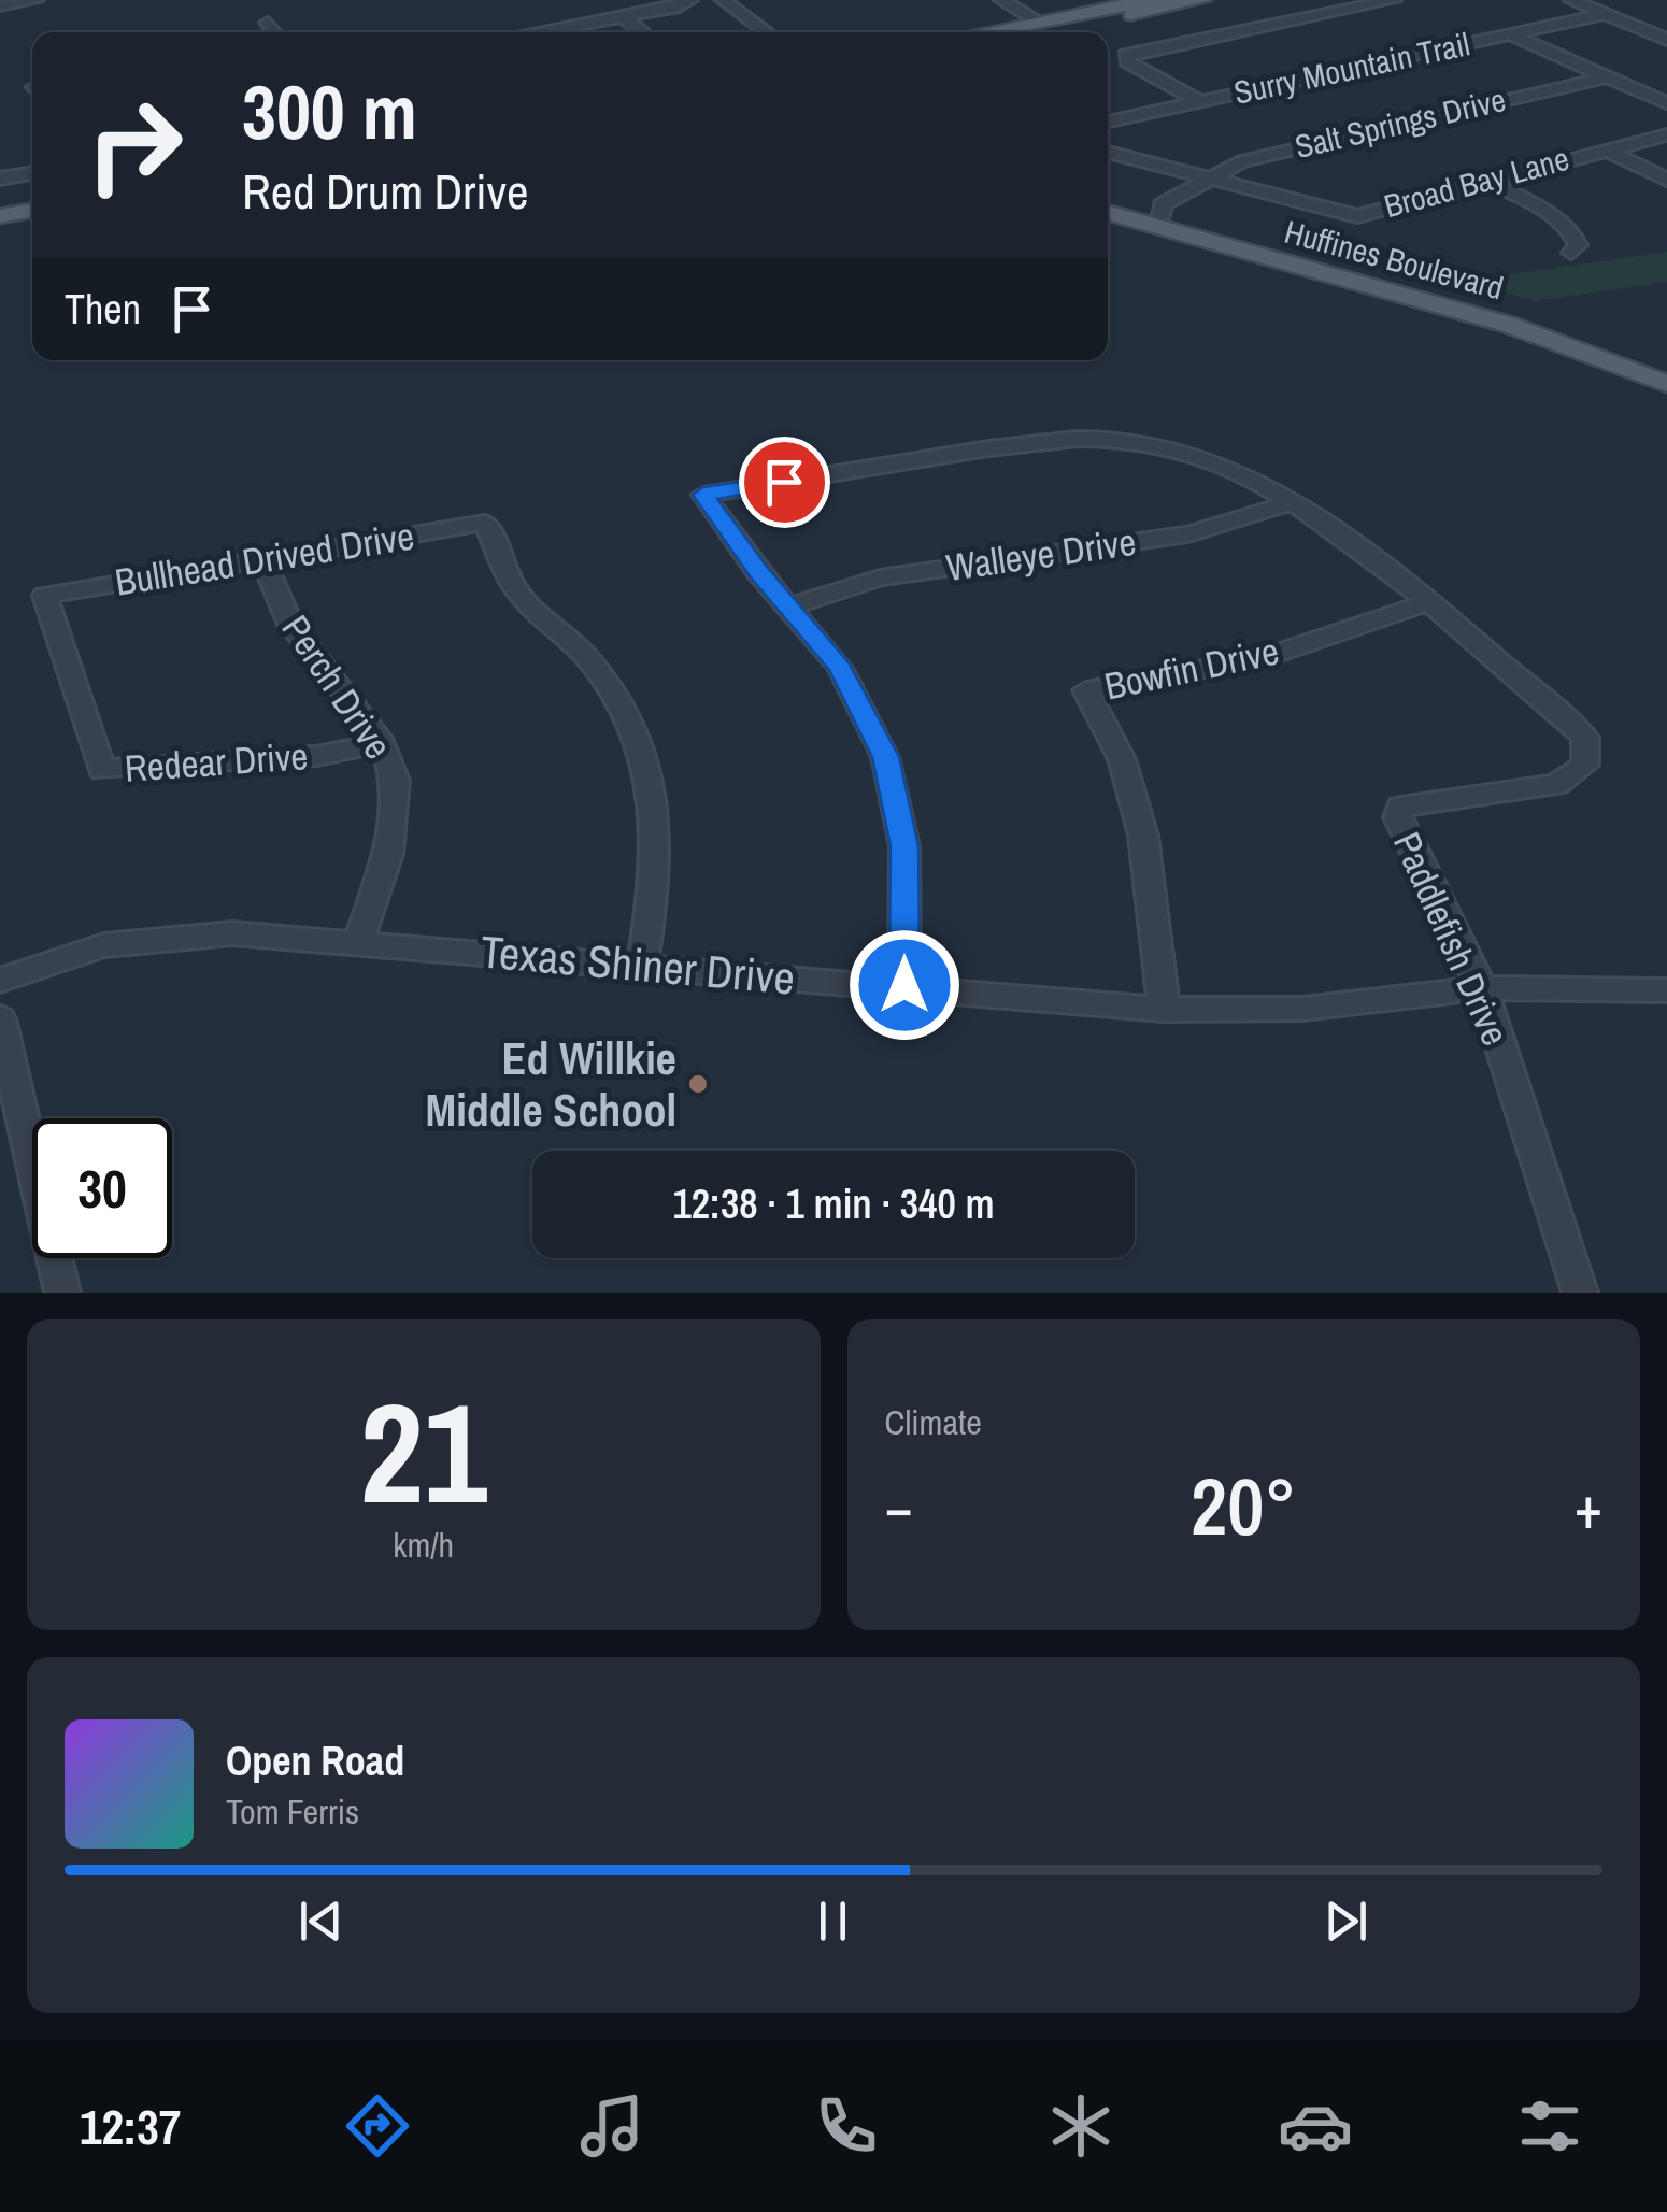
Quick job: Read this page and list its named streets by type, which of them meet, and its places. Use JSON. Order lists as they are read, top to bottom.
{
  "streets": {
    "main road": ["Huffines Boulevard"],
    "street": [
      "Surry Mountain Trail",
      "Salt Springs Drive",
      "Broad Bay Lane",
      "Walleye Drive",
      "Bullhead Drived Drive",
      "Bowfin Drive",
      "Perch Drive",
      "Redear Drive",
      "Paddlefish Drive",
      "Texas Shiner Drive"
    ]
  },
  "crossings": [
    ["Salt Springs Drive", "Broad Bay Lane"],
    ["Salt Springs Drive", "Huffines Boulevard"],
    ["Bullhead Drived Drive", "Perch Drive"],
    ["Bullhead Drived Drive", "Redear Drive"],
    ["Bullhead Drived Drive", "Texas Shiner Drive"],
    ["Bowfin Drive", "Paddlefish Drive"],
    ["Bowfin Drive", "Texas Shiner Drive"],
    ["Perch Drive", "Redear Drive"],
    ["Perch Drive", "Texas Shiner Drive"],
    ["Paddlefish Drive", "Texas Shiner Drive"]
  ],
  "places": ["Ed Willkie Middle School"],
  "page": {
    "turn": ["300 m", "Red Drum Drive"],
    "then": "Then",
    "limit": "30",
    "trip": "12:38 · 1 min · 340 m",
    "tile": [
      ["21", "km/h"],
      "Climate"
    ],
    "heat": ["−", "20°", "+"],
    "song": ["Open Road", "Tom Ferris"],
    "tabs": "12:37"
  }
}
